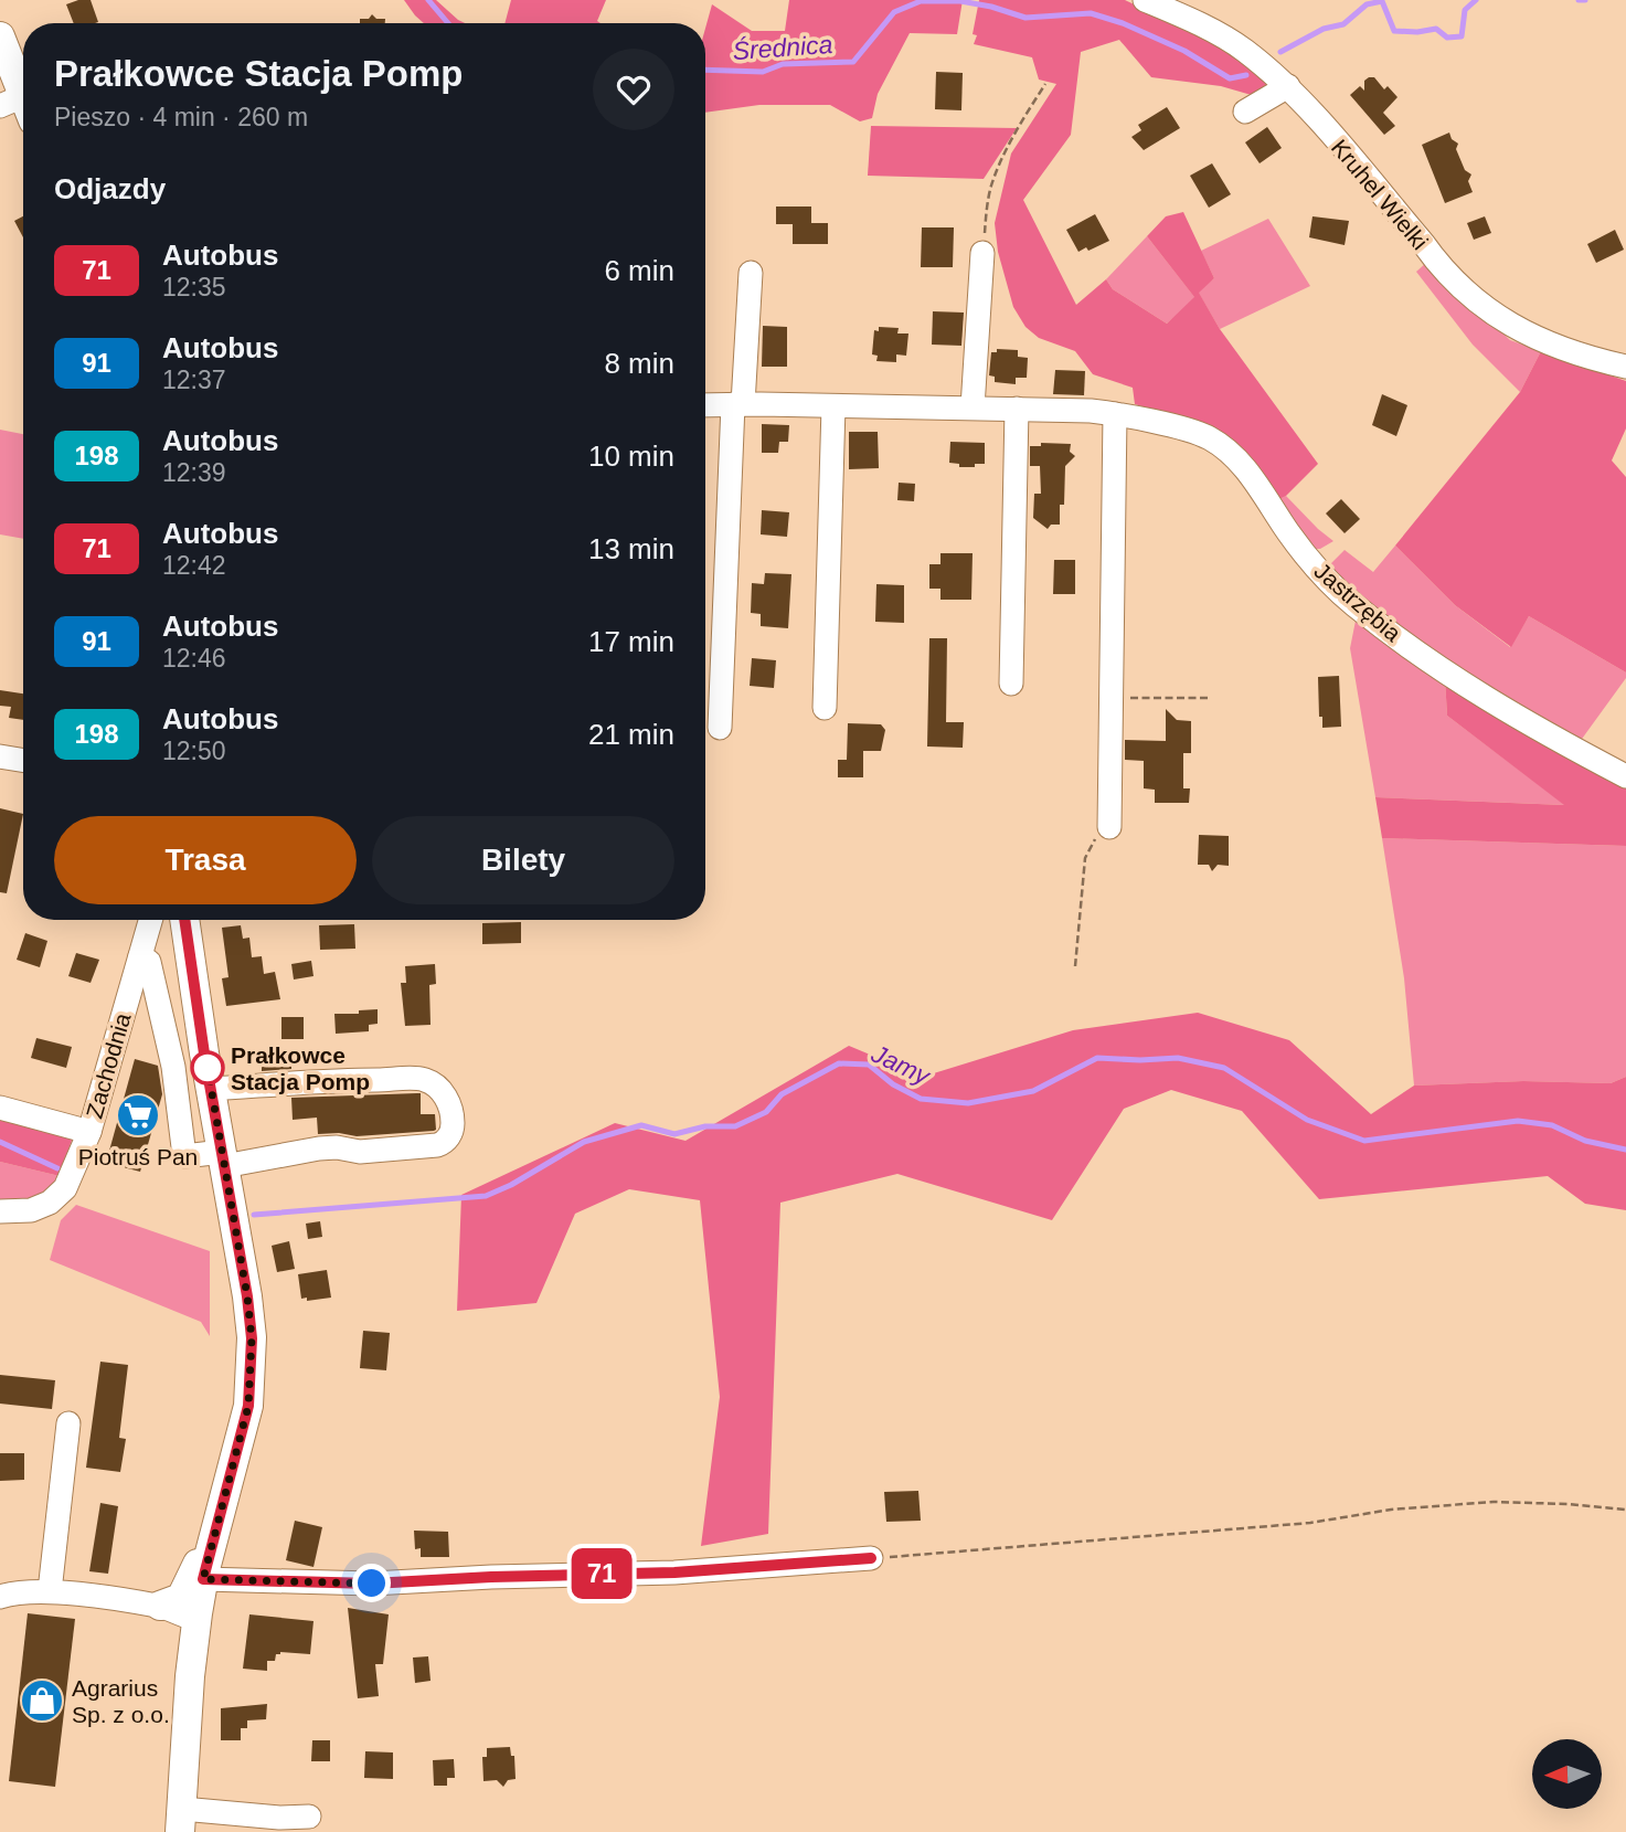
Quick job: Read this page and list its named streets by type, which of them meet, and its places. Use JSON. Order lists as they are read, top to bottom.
{
  "streets": {
    "street": ["Kruhel Wielki", "Jastrzębia", "Zachodnia"]
  },
  "water": ["Średnica", "Jamy"],
  "places": {
    "other": ["Prałkowce Stacja Pomp"],
    "supermarket": ["Piotruś Pan"],
    "shop": ["Agrarius Sp. z o.o."]
  },
  "lines": ["bus line 71"],
  "north": "left",
  "page": {
    "on_map": "71",
    "heading": [
      ["Prałkowce Stacja Pomp", "Pieszo · 4 min · 260 m"],
      "Odjazdy"
    ],
    "list": [
      {
        "mark": "71",
        "name": "Autobus",
        "note": "12:35",
        "value": "6 min"
      },
      {
        "mark": "91",
        "name": "Autobus",
        "note": "12:37",
        "value": "8 min"
      },
      {
        "mark": "198",
        "name": "Autobus",
        "note": "12:39",
        "value": "10 min"
      },
      {
        "mark": "71",
        "name": "Autobus",
        "note": "12:42",
        "value": "13 min"
      },
      {
        "mark": "91",
        "name": "Autobus",
        "note": "12:46",
        "value": "17 min"
      },
      {
        "mark": "198",
        "name": "Autobus",
        "note": "12:50",
        "value": "21 min"
      }
    ],
    "buttons": ["Trasa", "Bilety"]
  }
}
